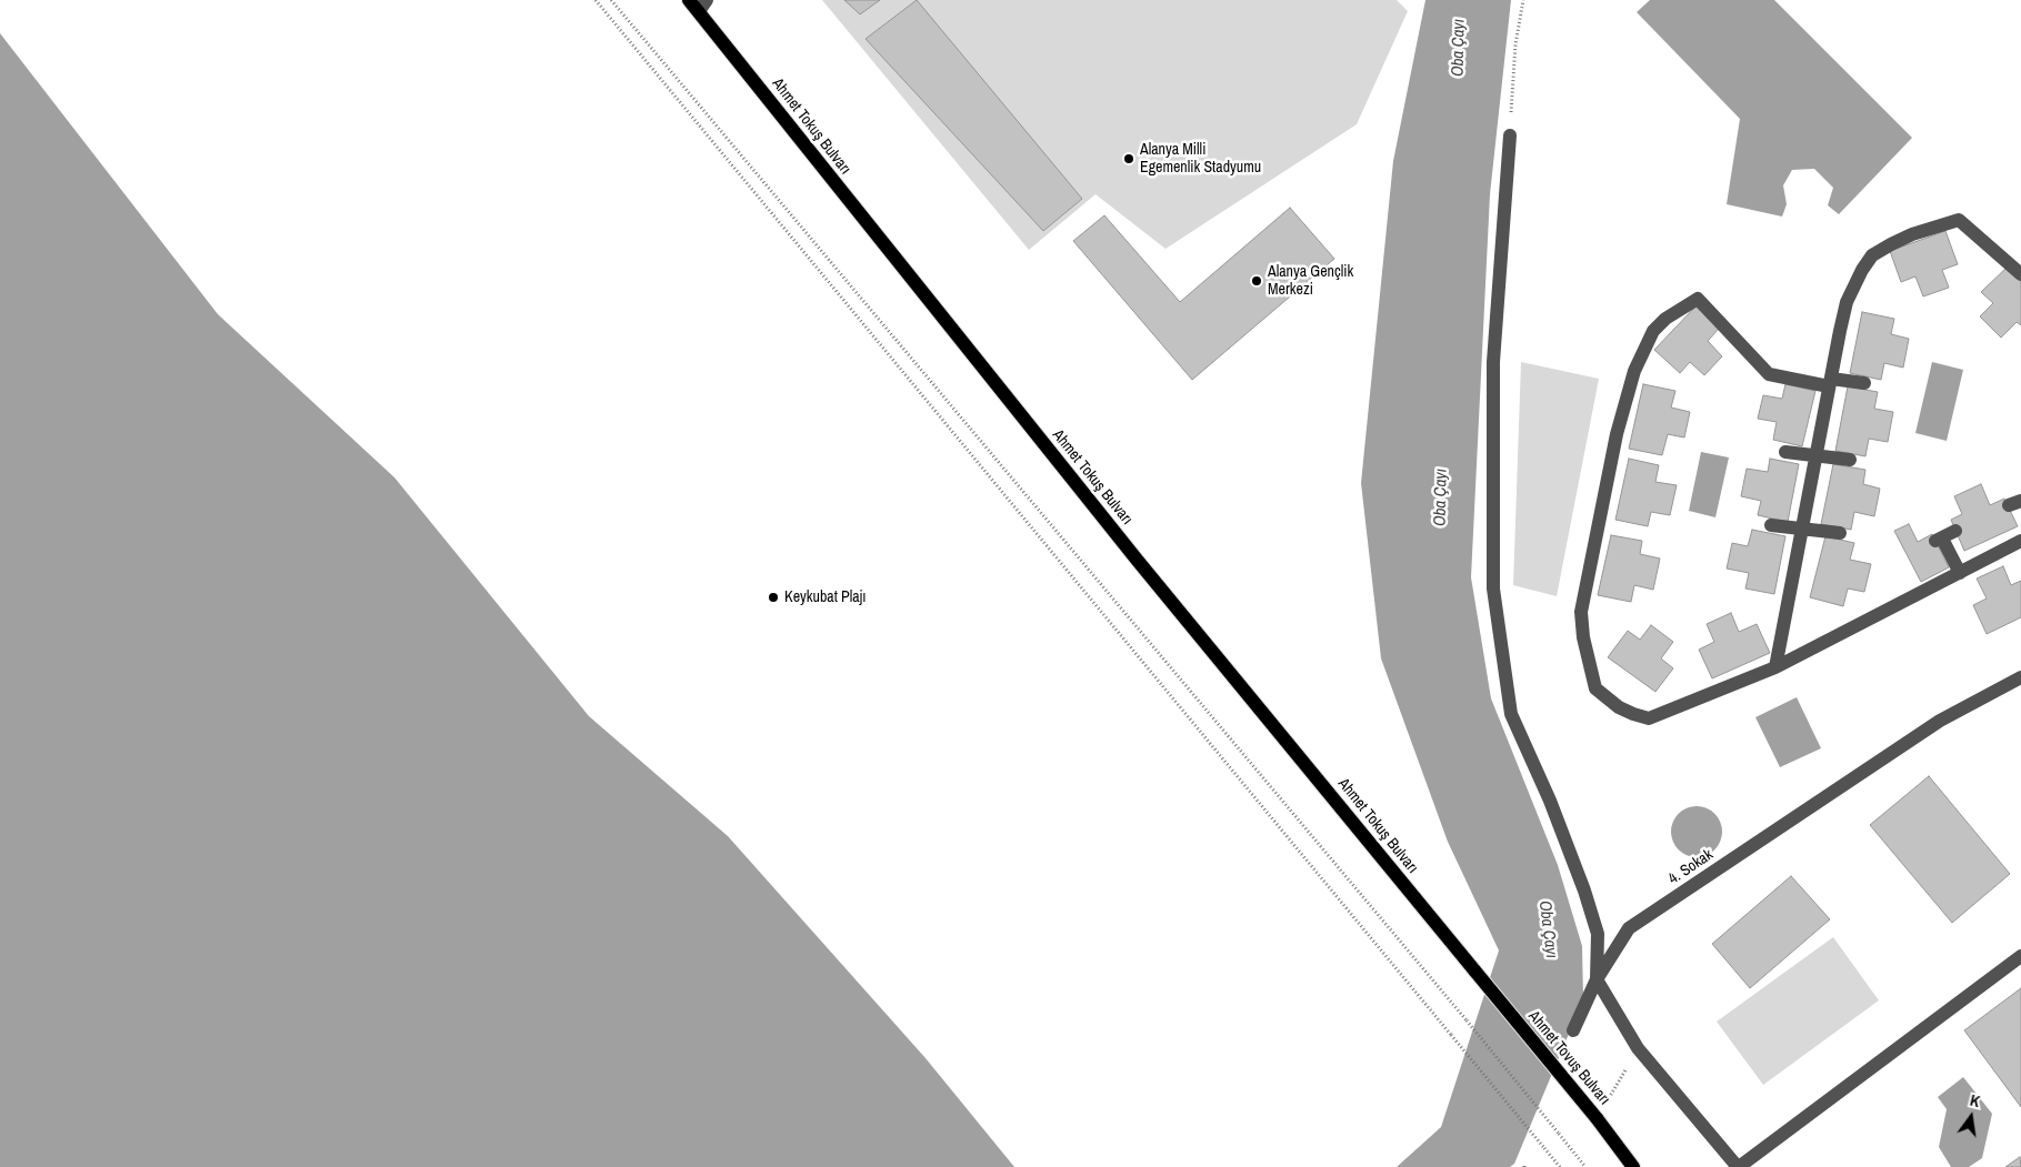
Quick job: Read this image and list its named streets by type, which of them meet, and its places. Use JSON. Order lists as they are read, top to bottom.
{
  "streets": {
    "main road": ["Ahmet Tokuş Bulvarı", "Ahmet Tovuş Bulvarı"],
    "street": ["4. Sokak"]
  },
  "crossings": [
    ["Ahmet Tokuş Bulvarı", "Ahmet Tovuş Bulvarı"]
  ],
  "water": ["Oba Çayı"],
  "places": ["Alanya Milli Egemenlik Stadyumu", "Alanya Gençlik Merkezi", "Keykubat Plajı"],
  "north": "top"
}
